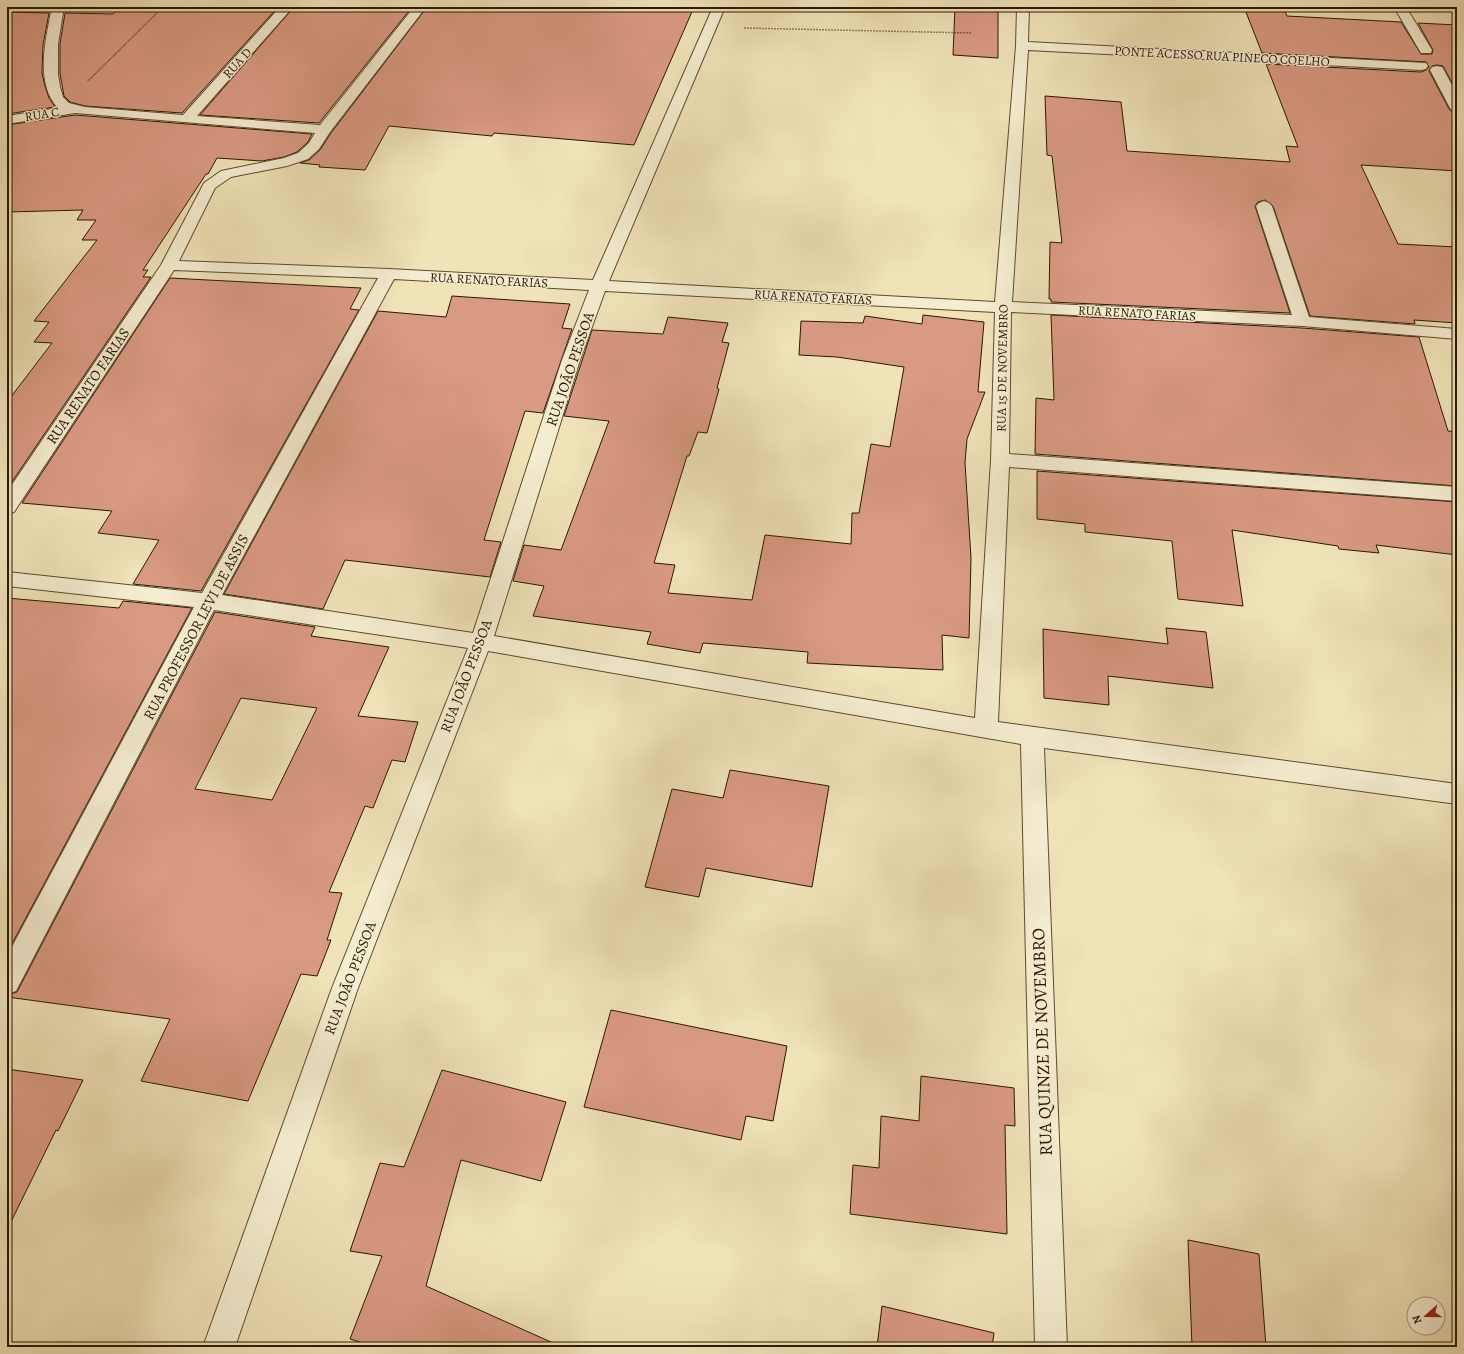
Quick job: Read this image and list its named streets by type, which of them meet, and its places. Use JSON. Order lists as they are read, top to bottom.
{
  "streets": {
    "street": [
      "PONTE ACESSO RUA PINECO COELHO",
      "RUA D",
      "RUA C",
      "RUA RENATO FARIAS",
      "RUA 15 DE NOVEMBRO",
      "RUA JOÃO PESSOA",
      "RUA PROFESSOR LEVI DE ASSIS",
      "RUA QUINZE DE NOVEMBRO"
    ]
  },
  "crossings": [
    ["PONTE ACESSO RUA PINECO COELHO", "RUA 15 DE NOVEMBRO"],
    ["RUA D", "RUA C"],
    ["RUA C", "RUA RENATO FARIAS"],
    ["RUA RENATO FARIAS", "RUA 15 DE NOVEMBRO"],
    ["RUA RENATO FARIAS", "RUA JOÃO PESSOA"],
    ["RUA RENATO FARIAS", "RUA PROFESSOR LEVI DE ASSIS"]
  ],
  "north": "left"
}
